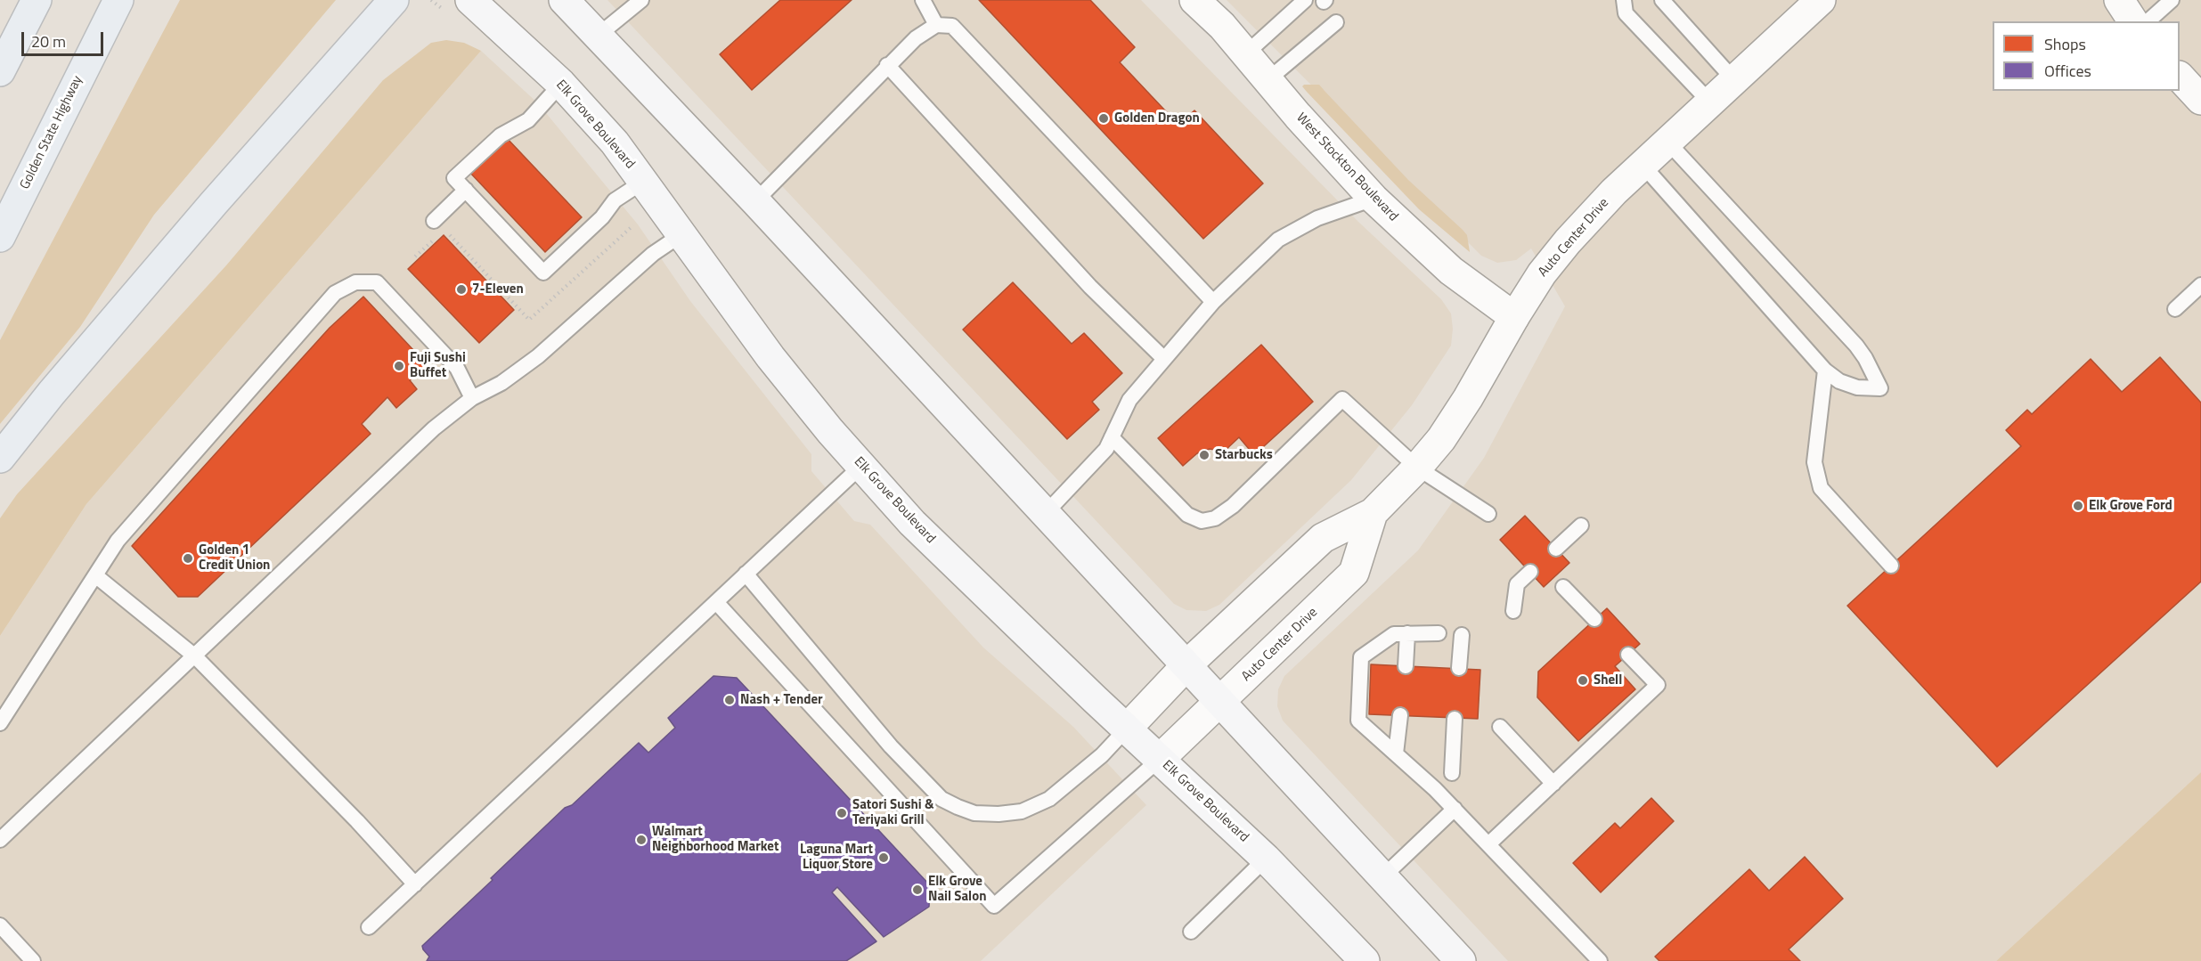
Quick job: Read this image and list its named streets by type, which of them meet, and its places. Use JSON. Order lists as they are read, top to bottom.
{
  "streets": {
    "highway": ["Golden State Highway"],
    "main road": ["Elk Grove Boulevard"],
    "street": ["West Stockton Boulevard", "Auto Center Drive"]
  },
  "crossings": [
    ["Elk Grove Boulevard", "Auto Center Drive"],
    ["West Stockton Boulevard", "Auto Center Drive"]
  ],
  "places": [
    "Golden Dragon",
    "7-Eleven",
    "Fuji Sushi Buffet",
    "Starbucks",
    "Elk Grove Ford",
    "Golden 1 Credit Union",
    "Shell",
    "Nash + Tender",
    "Satori Sushi & Teriyaki Grill",
    "Walmart Neighborhood Market",
    "Laguna Mart Liquor Store",
    "Elk Grove Nail Salon"
  ],
  "legend": ["Shops", "Offices"],
  "scale_bar": "20 m"
}
